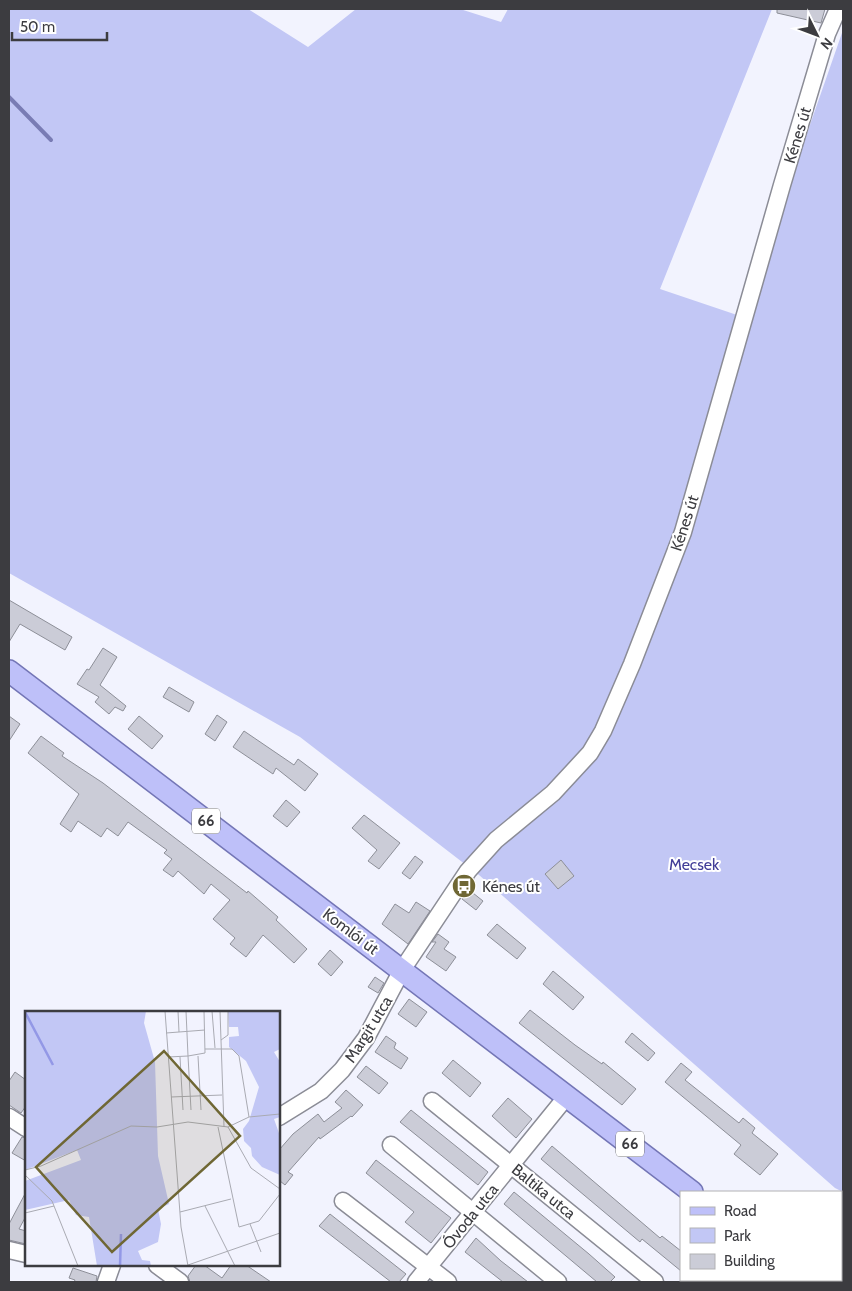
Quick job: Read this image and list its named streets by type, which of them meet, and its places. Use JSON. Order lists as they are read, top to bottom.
{
  "streets": {
    "main road": ["66", "Komlói út"],
    "street": [
      "Kénes út",
      "Margit utca",
      "Baltika utca",
      "Óvoda utca"
    ]
  },
  "crossings": [
    ["Kénes út", "Komlói út"],
    ["Kénes út", "Margit utca"],
    ["Komlói út", "Margit utca"],
    ["Komlói út", "Óvoda utca"],
    ["Baltika utca", "Óvoda utca"]
  ],
  "parks": ["Mecsek"],
  "places": {
    "bus stop": ["Kénes út"]
  },
  "legend": ["Road", "Park", "Building"],
  "scale_bar": "50 m",
  "north": "bottom right"
}
